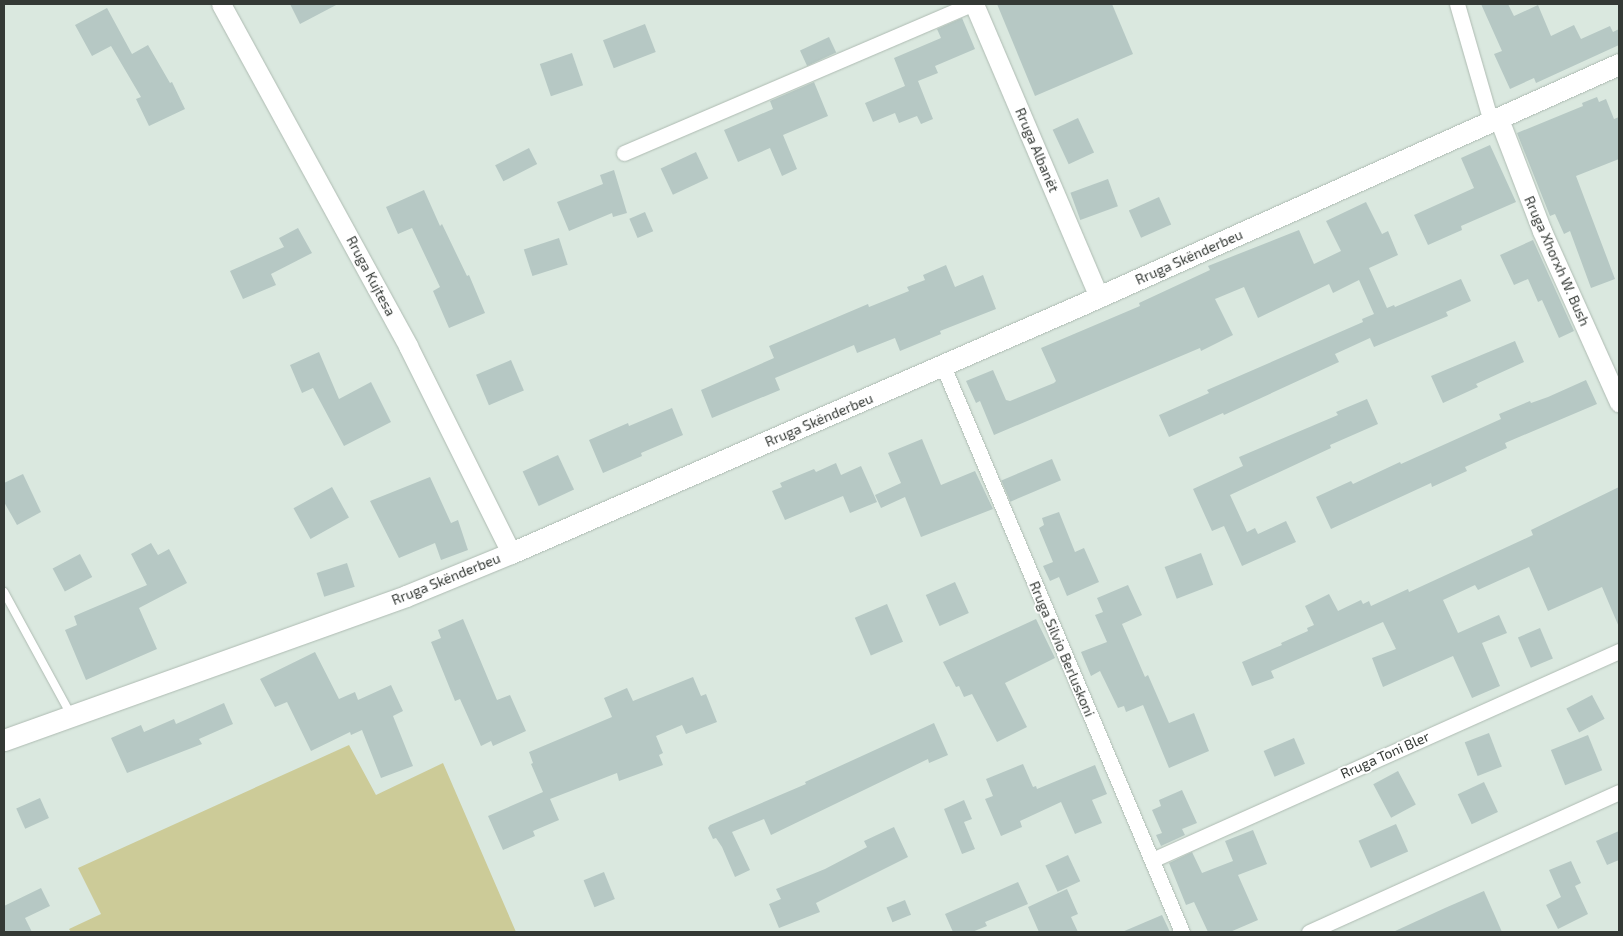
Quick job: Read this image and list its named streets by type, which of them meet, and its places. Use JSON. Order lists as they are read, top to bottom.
{
  "streets": {
    "main road": ["Rruga Skënderbeu"],
    "street": [
      "Rruga Albanët",
      "Rruga Xhorxh W. Bush",
      "Rruga Kujtesa",
      "Rruga Silvio Berluskoni",
      "Rruga Toni Bler"
    ]
  },
  "crossings": [
    ["Rruga Albanët", "Rruga Skënderbeu"],
    ["Rruga Skënderbeu", "Rruga Xhorxh W. Bush"],
    ["Rruga Skënderbeu", "Rruga Kujtesa"],
    ["Rruga Skënderbeu", "Rruga Silvio Berluskoni"],
    ["Rruga Silvio Berluskoni", "Rruga Toni Bler"]
  ]
}
